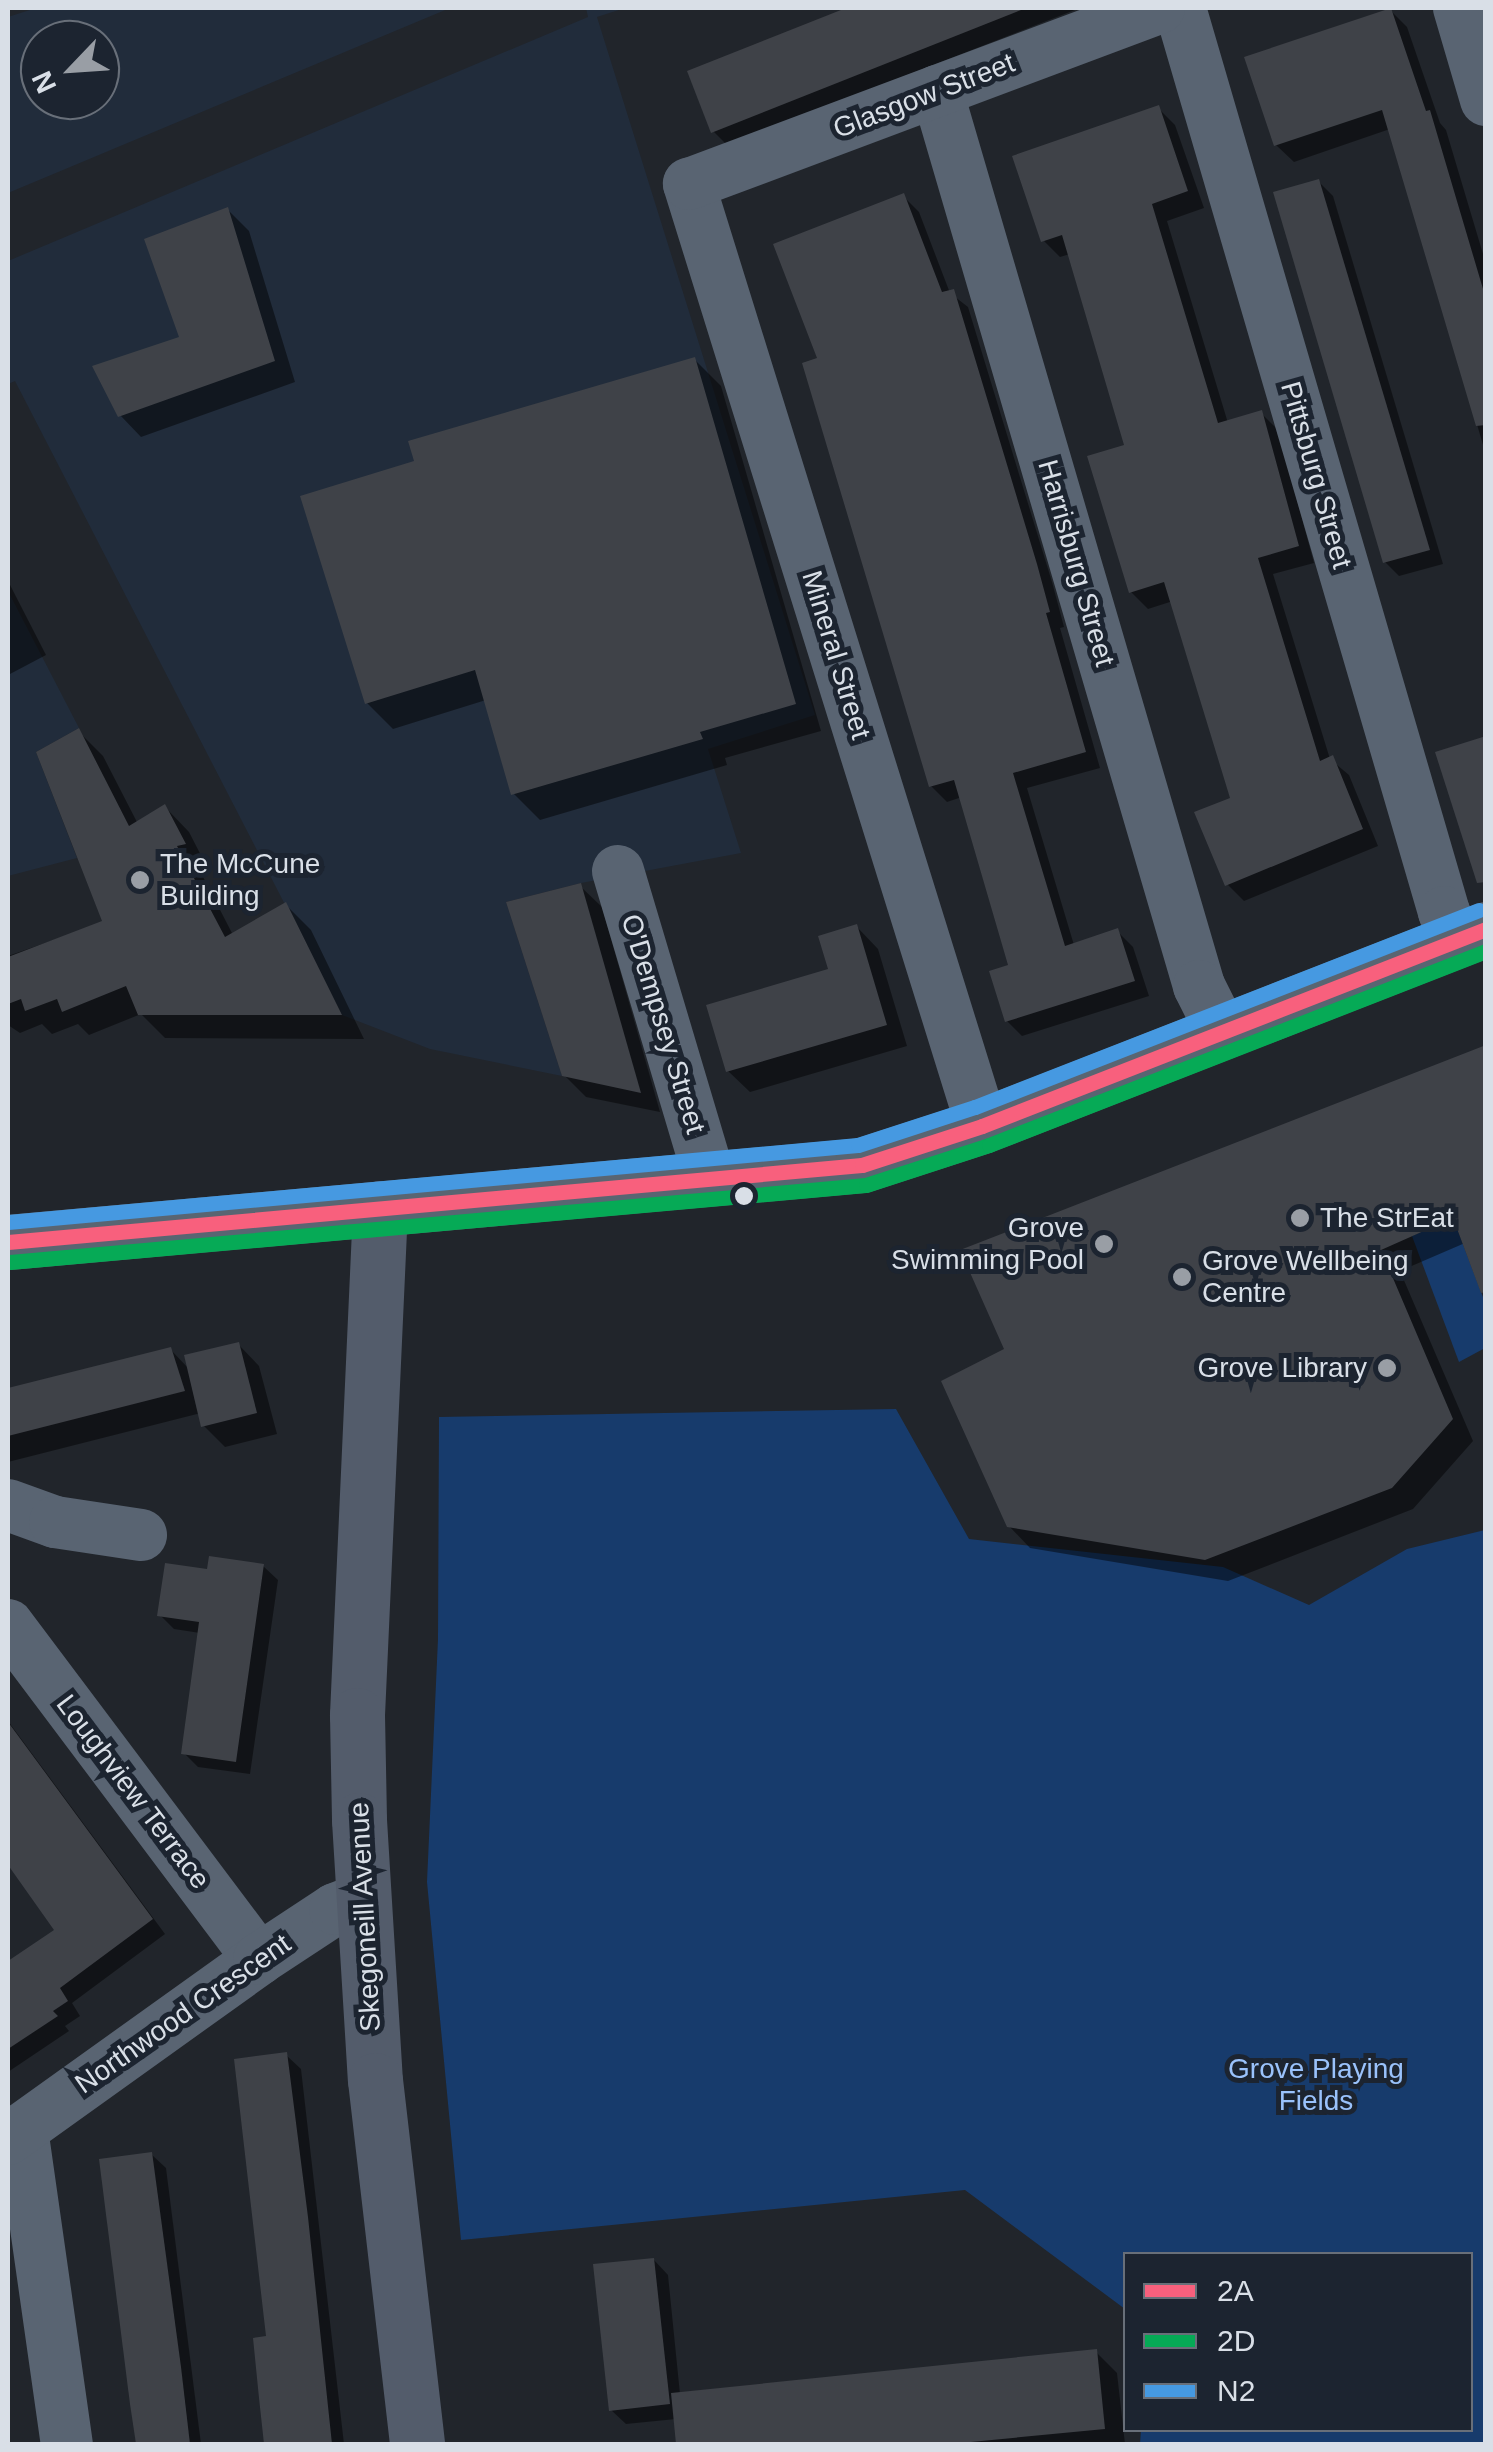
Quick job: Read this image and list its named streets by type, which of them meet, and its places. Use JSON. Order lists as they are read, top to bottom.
{
  "streets": {
    "street": [
      "Glasgow Street",
      "Pittsburg Street",
      "Harrisburg Street",
      "Mineral Street",
      "O'Dempsey Street",
      "Loughview Terrace",
      "Skegoneill Avenue",
      "Northwood Crescent"
    ]
  },
  "crossings": [
    ["Glasgow Street", "Harrisburg Street"],
    ["Glasgow Street", "Mineral Street"],
    ["Loughview Terrace", "Northwood Crescent"],
    ["Skegoneill Avenue", "Northwood Crescent"]
  ],
  "parks": ["Grove Playing Fields"],
  "places": [
    "The McCune Building",
    "The StrEat",
    "Grove Swimming Pool",
    "Grove Wellbeing Centre",
    "Grove Library"
  ],
  "lines": ["transit line N2", "transit line 2A", "transit line 2D"],
  "legend": ["2A", "2D", "N2"],
  "north": "bottom left"
}
